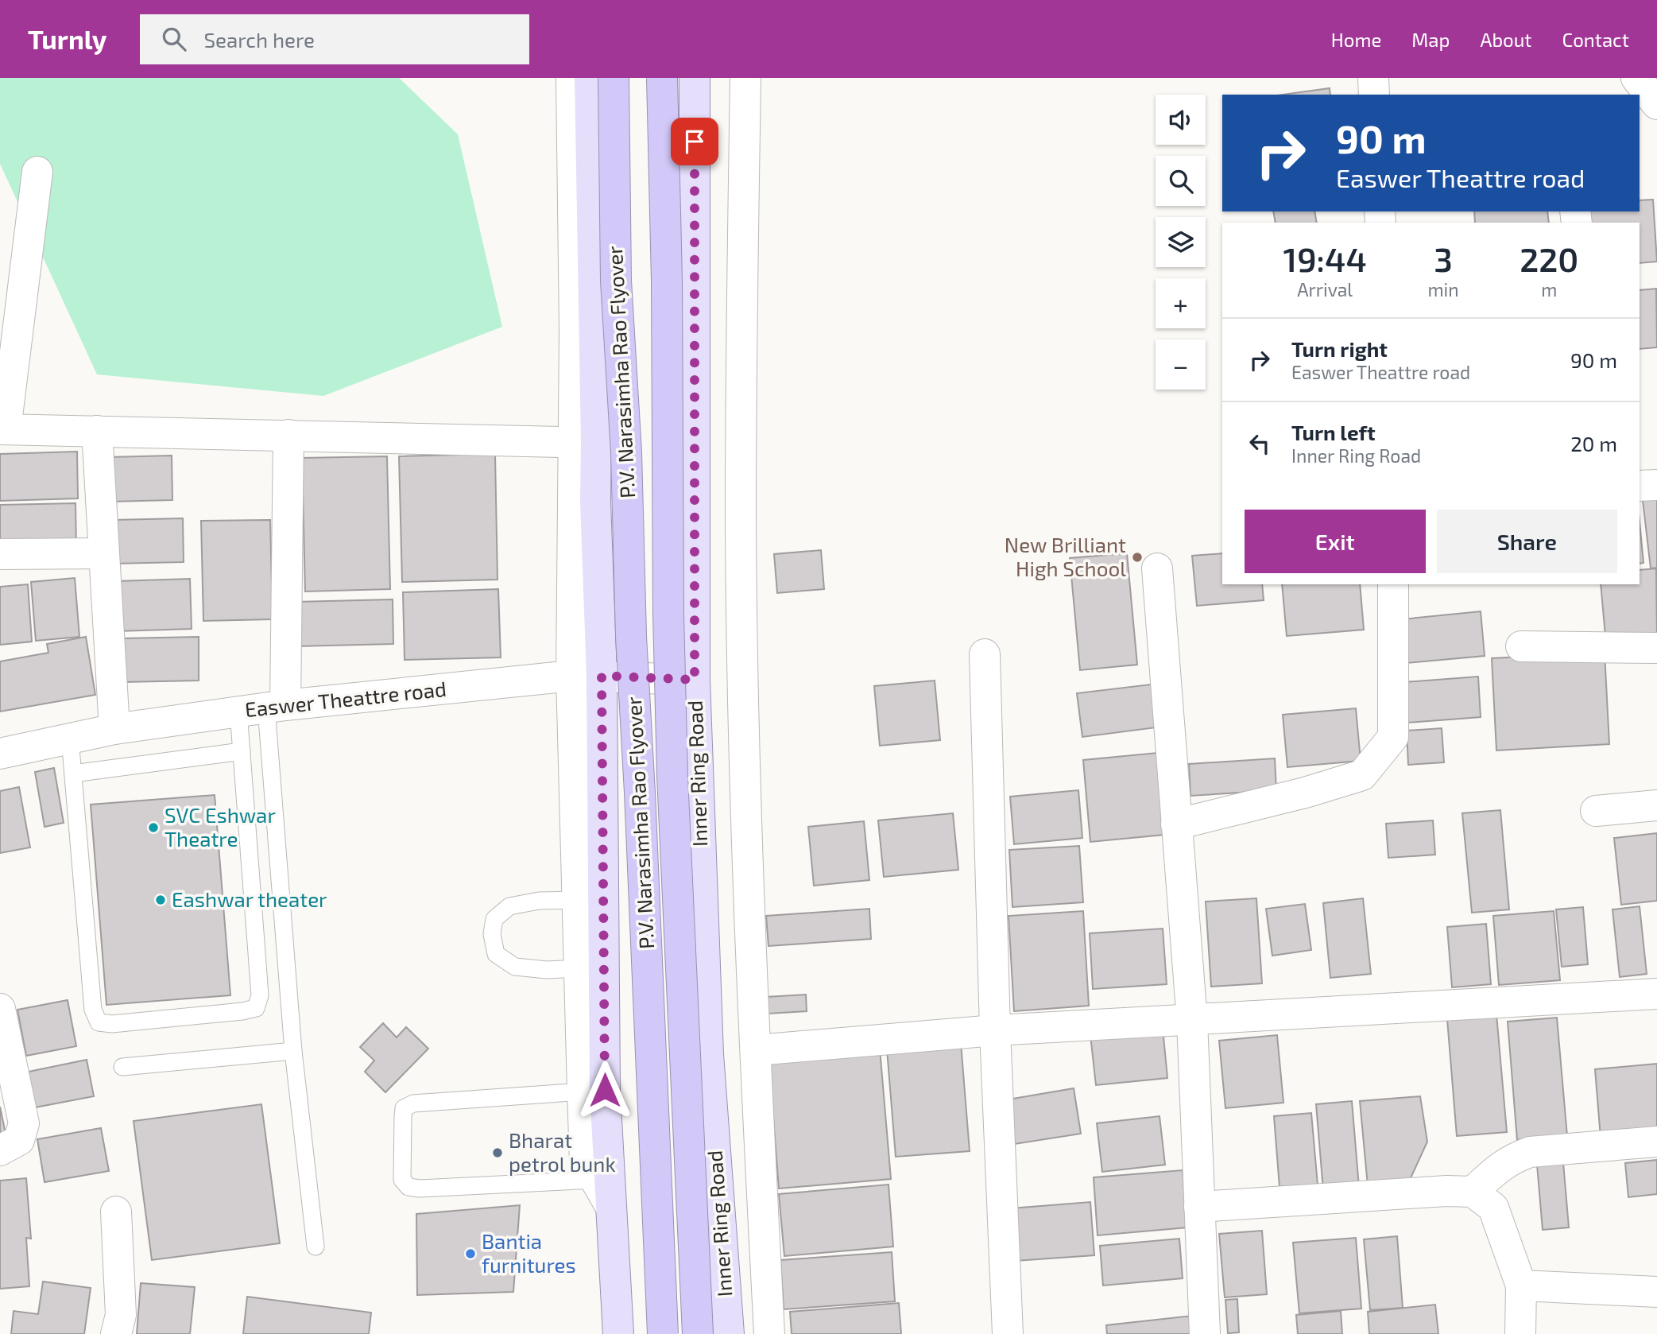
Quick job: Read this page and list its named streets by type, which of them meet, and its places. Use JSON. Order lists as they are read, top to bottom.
{
  "streets": {
    "highway": ["P.V. Narasimha Rao Flyover"],
    "main road": ["Inner Ring Road"],
    "street": ["Easwer Theattre road"]
  },
  "crossings": [
    ["Easwer Theattre road", "Inner Ring Road"]
  ],
  "places": [
    "New Brilliant High School",
    "SVC Eshwar Theatre",
    "Eashwar theater",
    "Bharat petrol bunk",
    "Bantia furnitures"
  ],
  "page": {
    "header": "Turnly",
    "search": "Search here",
    "nav": [
      "Home",
      "Map",
      "About",
      "Contact"
    ],
    "map_buttons": ["+", "−"],
    "turn": ["90 m", "Easwer Theattre road"],
    "eta": [
      "19:44",
      "Arrival",
      "3",
      "min",
      "220",
      "m"
    ],
    "list": [
      {
        "name": "Turn right",
        "note": "Easwer Theattre road",
        "value": "90 m"
      },
      {
        "name": "Turn left",
        "note": "Inner Ring Road",
        "value": "20 m"
      }
    ],
    "buttons": ["Exit", "Share"]
  }
}
